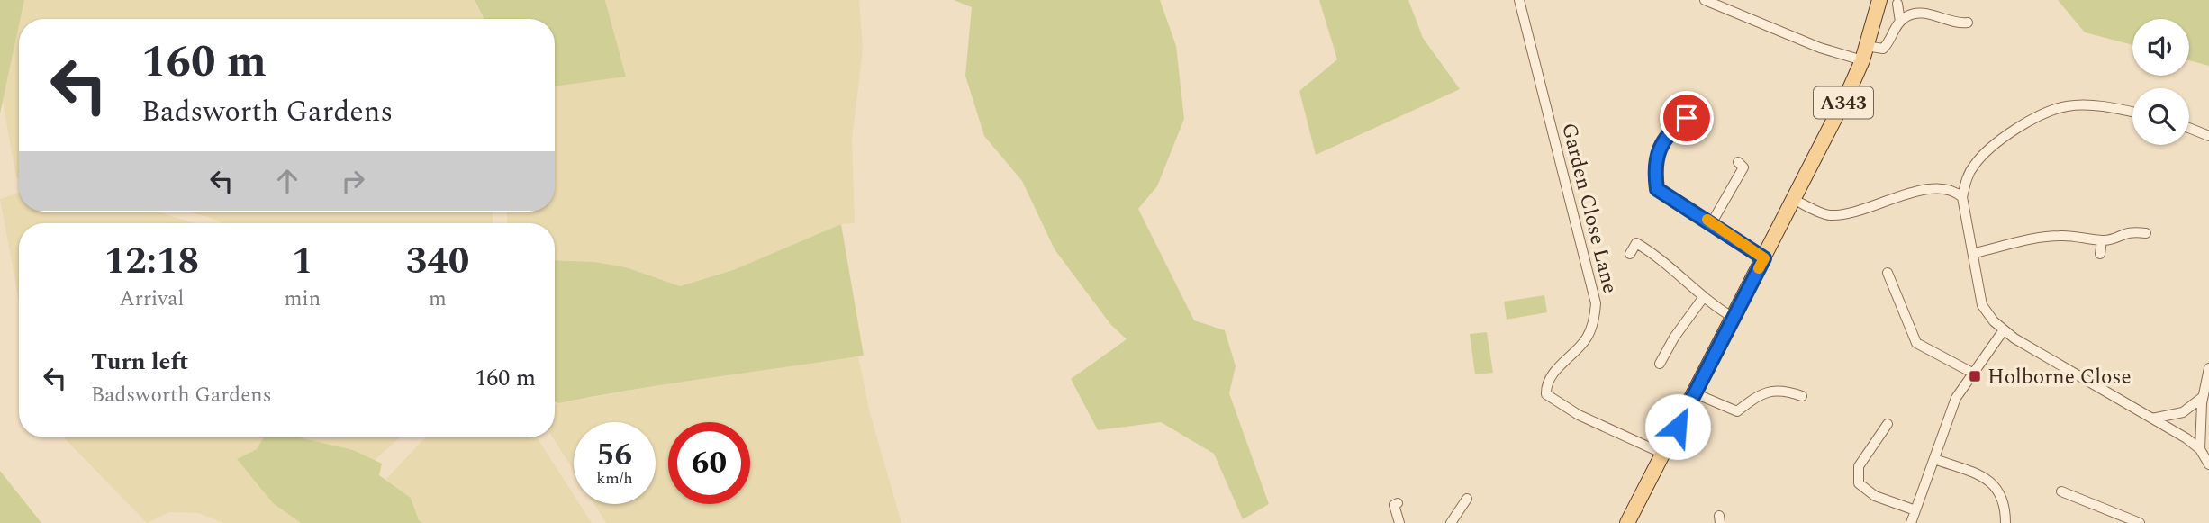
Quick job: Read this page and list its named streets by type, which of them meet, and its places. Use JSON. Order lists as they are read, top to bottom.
{
  "streets": {
    "main road": ["A343"],
    "street": ["Garden Close Lane"]
  },
  "crossings": [
    ["A343", "Garden Close Lane"]
  ],
  "places": {
    "transit": ["Holborne Close"]
  },
  "page": {
    "turn": ["160 m", "Badsworth Gardens"],
    "eta": [
      "12:18",
      "Arrival",
      "1",
      "min",
      "340",
      "m"
    ],
    "list": [
      {
        "name": "Turn left",
        "note": "Badsworth Gardens",
        "value": "160 m"
      }
    ],
    "speed": "56 km/h",
    "limit": "60"
  }
}
